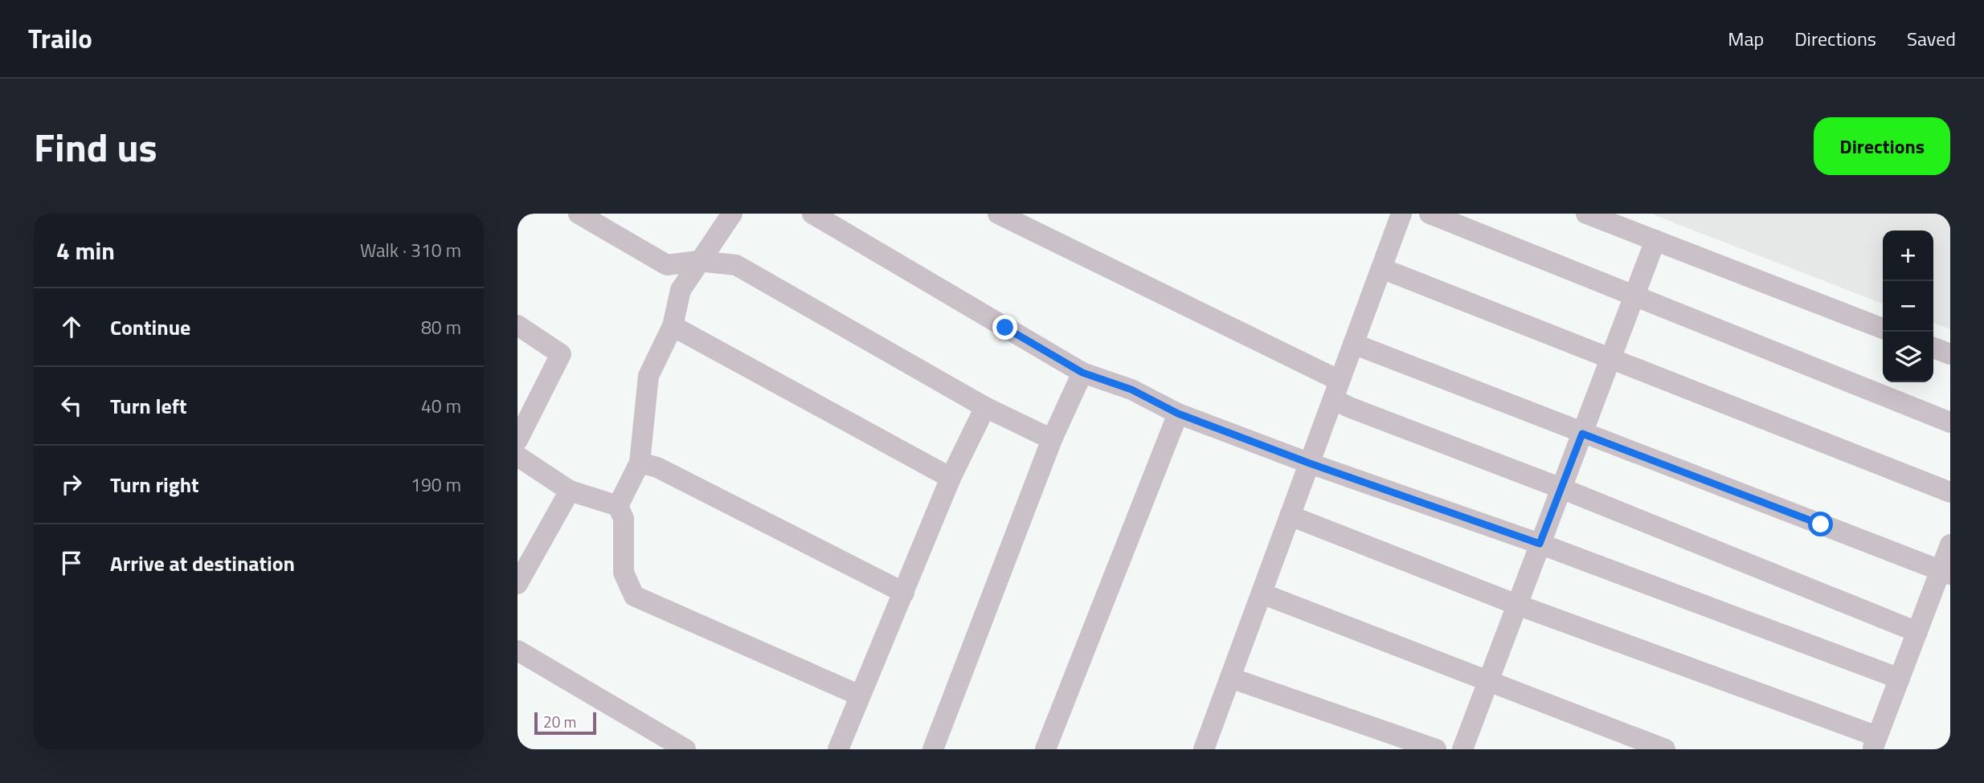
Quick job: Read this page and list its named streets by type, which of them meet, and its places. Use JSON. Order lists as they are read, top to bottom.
{
  "scale_bar": "20 m",
  "page": {
    "header": "Trailo",
    "nav": ["Map", "Directions", "Saved"],
    "title": "Find us",
    "buttons": "Directions",
    "heading": ["4 min", "Walk · 310 m"],
    "map_buttons": ["+", "−"],
    "list": [
      ["Continue", "80 m"],
      ["Turn left", "40 m"],
      ["Turn right", "190 m"],
      "Arrive at destination"
    ],
    "scale": "20 m"
  }
}
